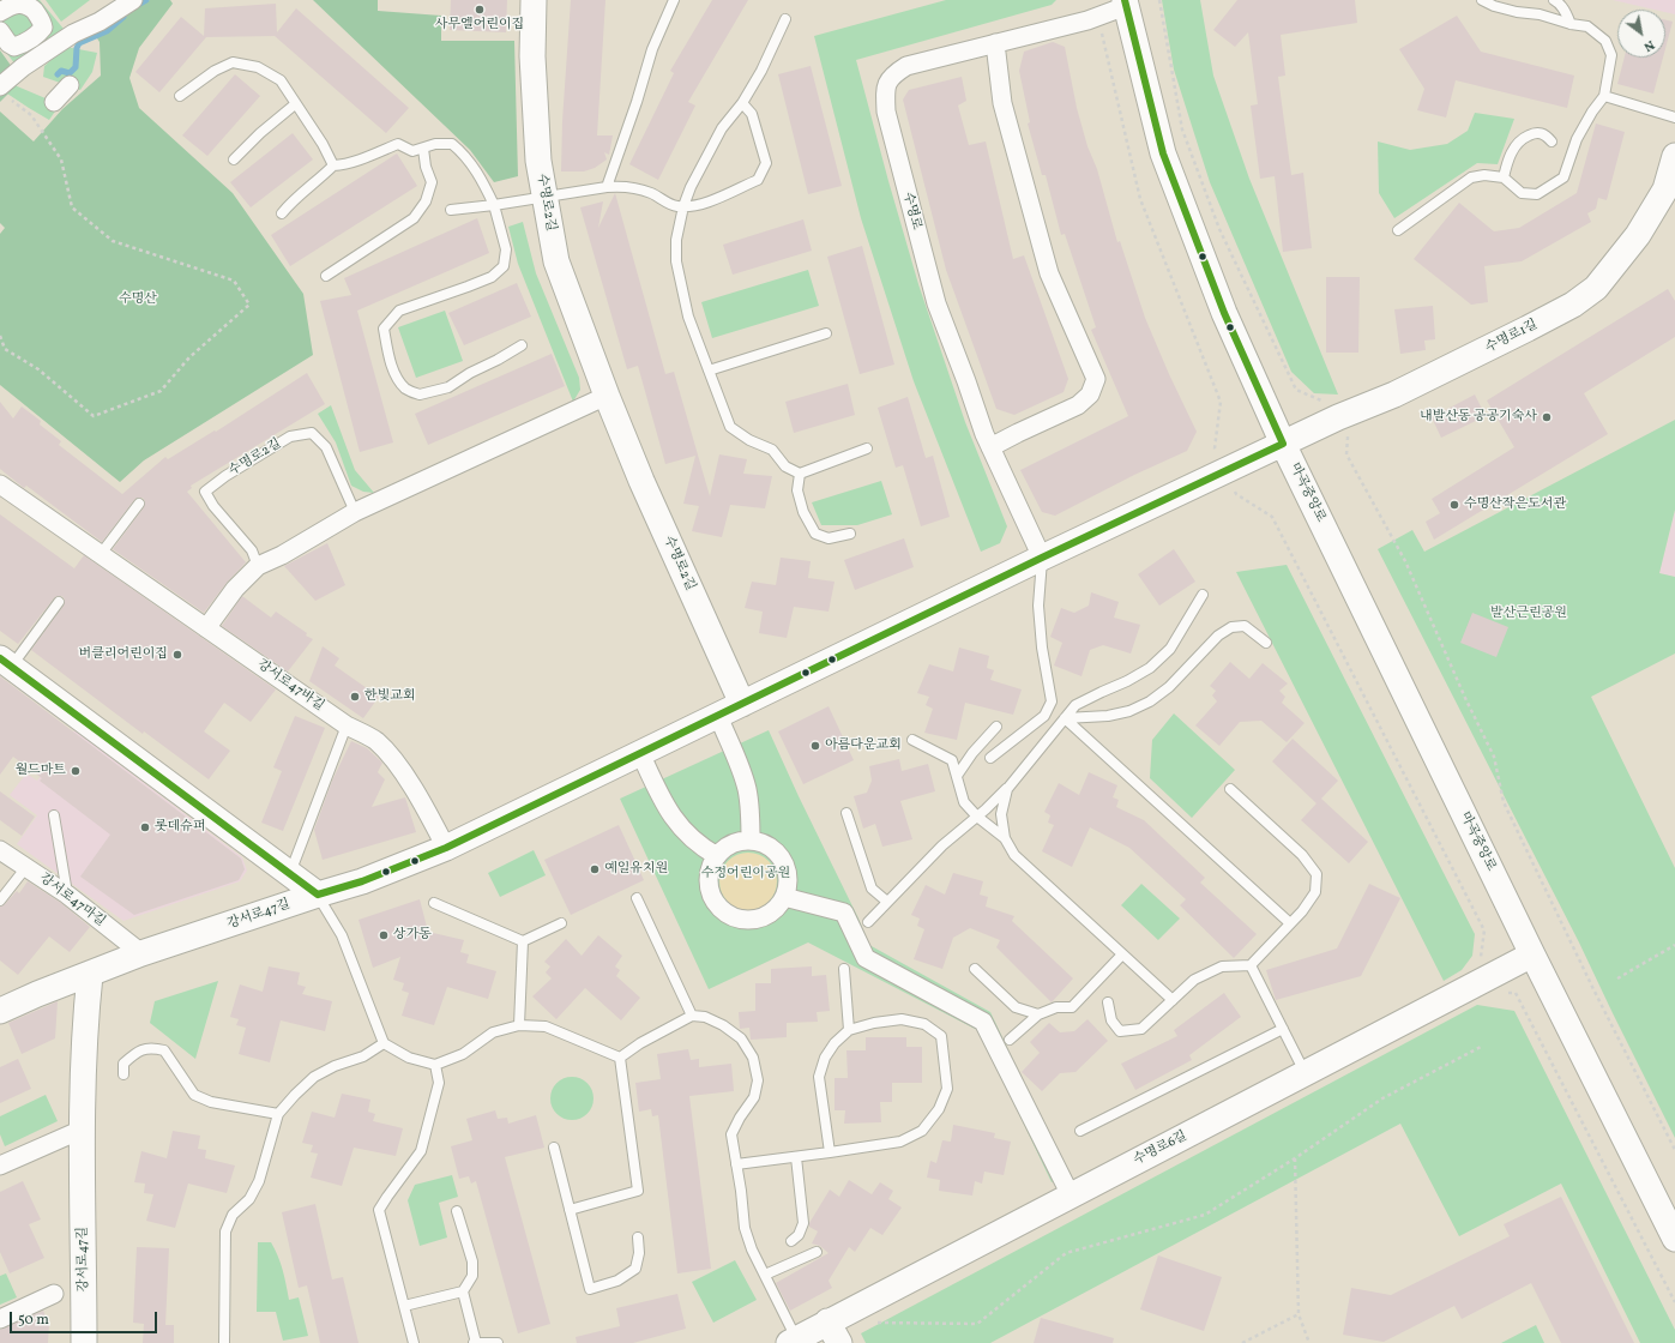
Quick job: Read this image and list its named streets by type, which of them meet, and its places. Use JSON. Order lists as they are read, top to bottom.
{
  "streets": {
    "street": [
      "수명로2길",
      "수명로",
      "수명로1길",
      "마곡중앙로",
      "강서로47바길",
      "강서로47마길",
      "강서로47길",
      "수명로6길"
    ]
  },
  "crossings": [
    ["수명로2길", "강서로47길"],
    ["수명로", "수명로1길"],
    ["수명로", "마곡중앙로"],
    ["수명로", "강서로47길"],
    ["수명로1길", "마곡중앙로"],
    ["수명로1길", "강서로47길"],
    ["마곡중앙로", "강서로47길"],
    ["마곡중앙로", "수명로6길"],
    ["강서로47바길", "강서로47길"],
    ["강서로47마길", "강서로47길"]
  ],
  "parks": ["수명산", "발산근린공원", "수정어린이공원"],
  "places": [
    "사무엘어린이집",
    "내발산동 공공기숙사",
    "수명산작은도서관",
    "버클리어린이집",
    "한빛교회",
    "아름다운교회",
    "월드마트",
    "롯데슈퍼",
    "예일유치원",
    "상가동"
  ],
  "scale_bar": "50 m",
  "north": "bottom right"
}
